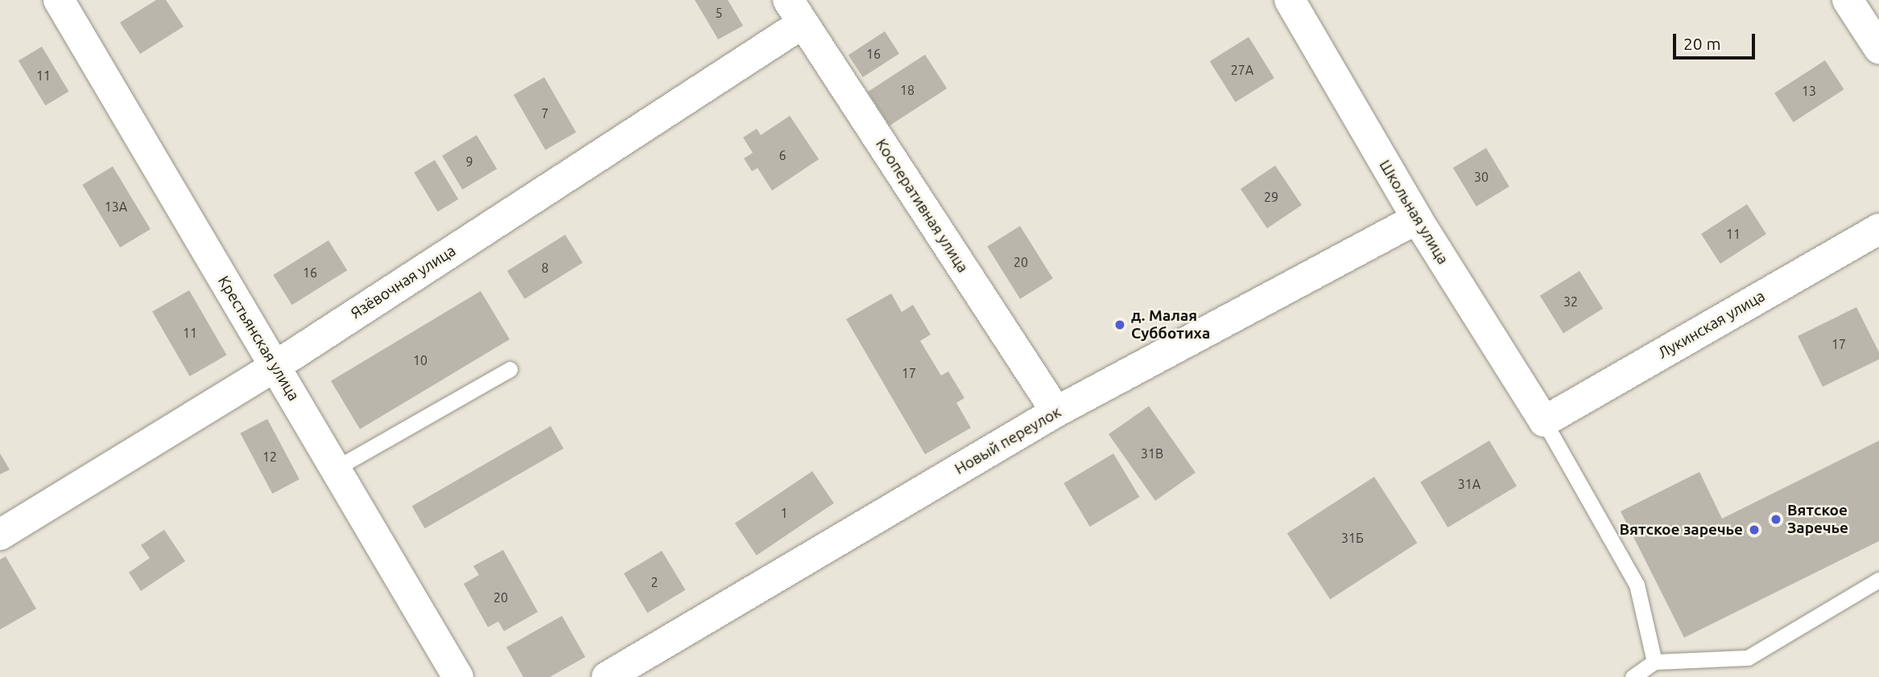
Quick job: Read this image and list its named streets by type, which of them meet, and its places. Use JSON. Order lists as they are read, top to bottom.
{
  "streets": {
    "street": [
      "Кооперативная улица",
      "Школьная улица",
      "Язёвочная улица",
      "Лукинская улица",
      "Крестьянская улица",
      "Новый переулок"
    ]
  },
  "crossings": [
    ["Кооперативная улица", "Язёвочная улица"],
    ["Кооперативная улица", "Новый переулок"],
    ["Школьная улица", "Лукинская улица"],
    ["Школьная улица", "Новый переулок"],
    ["Язёвочная улица", "Крестьянская улица"]
  ],
  "places": ["д. Малая Субботиха", "Вятское Заречье", "Вятское заречье"],
  "house_numbers": [
    "5",
    "16",
    "27А",
    "11",
    "18",
    "13",
    "7",
    "6",
    "9",
    "30",
    "29",
    "13А",
    "11",
    "20",
    "8",
    "16",
    "32",
    "11",
    "17",
    "10",
    "17",
    "31В",
    "12",
    "31А",
    "1",
    "31Б",
    "2",
    "20"
  ],
  "scale_bar": "20 m"
}
